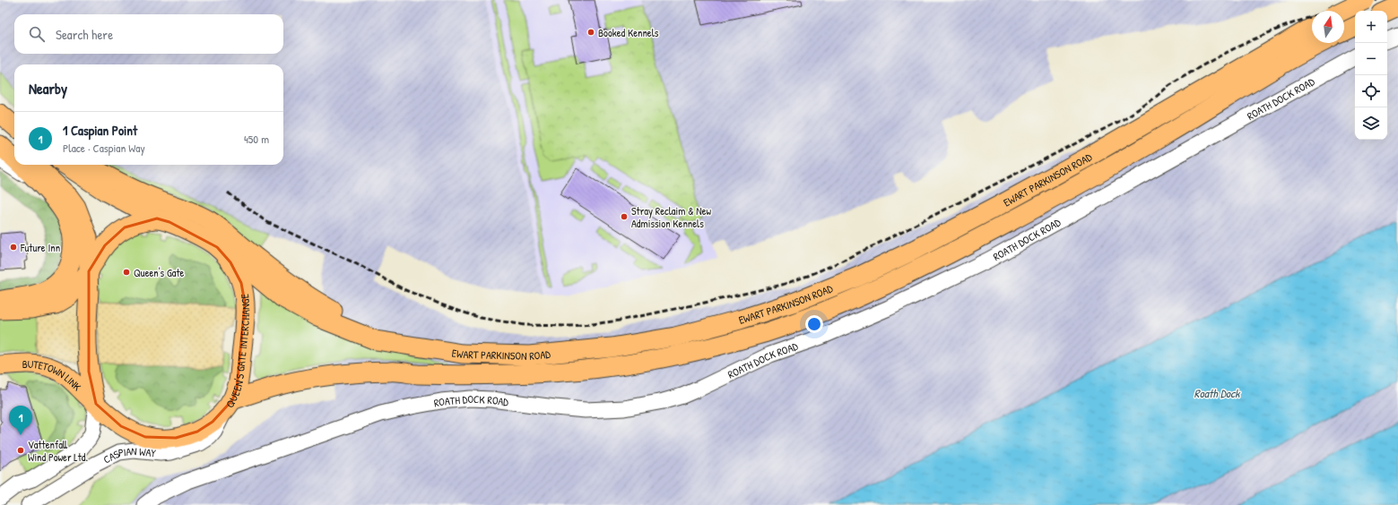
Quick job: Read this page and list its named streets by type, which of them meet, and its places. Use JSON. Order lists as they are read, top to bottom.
{
  "streets": {
    "main road": ["EWART PARKINSON ROAD", "QUEEN'S GATE INTERCHANGE", "BUTETOWN LINK"],
    "street": ["ROATH DOCK ROAD", "CASPIAN WAY"]
  },
  "crossings": [
    ["EWART PARKINSON ROAD", "QUEEN'S GATE INTERCHANGE"],
    ["EWART PARKINSON ROAD", "CASPIAN WAY"],
    ["QUEEN'S GATE INTERCHANGE", "BUTETOWN LINK"],
    ["QUEEN'S GATE INTERCHANGE", "CASPIAN WAY"]
  ],
  "water": ["Roath Dock"],
  "places": [
    "Booked Kennels",
    "Stray Reclaim & New Admission Kennels",
    "Future Inn",
    "Queen's Gate",
    "Vattenfall Wind Power Ltd."
  ],
  "north": "top",
  "page": {
    "map_buttons": ["+", "−"],
    "search": "Search here",
    "heading": "Nearby",
    "list": [
      {
        "mark": "1",
        "name": "1 Caspian Point",
        "note": "Place · Caspian Way",
        "value": "450 m"
      }
    ],
    "pins": "1"
  }
}
